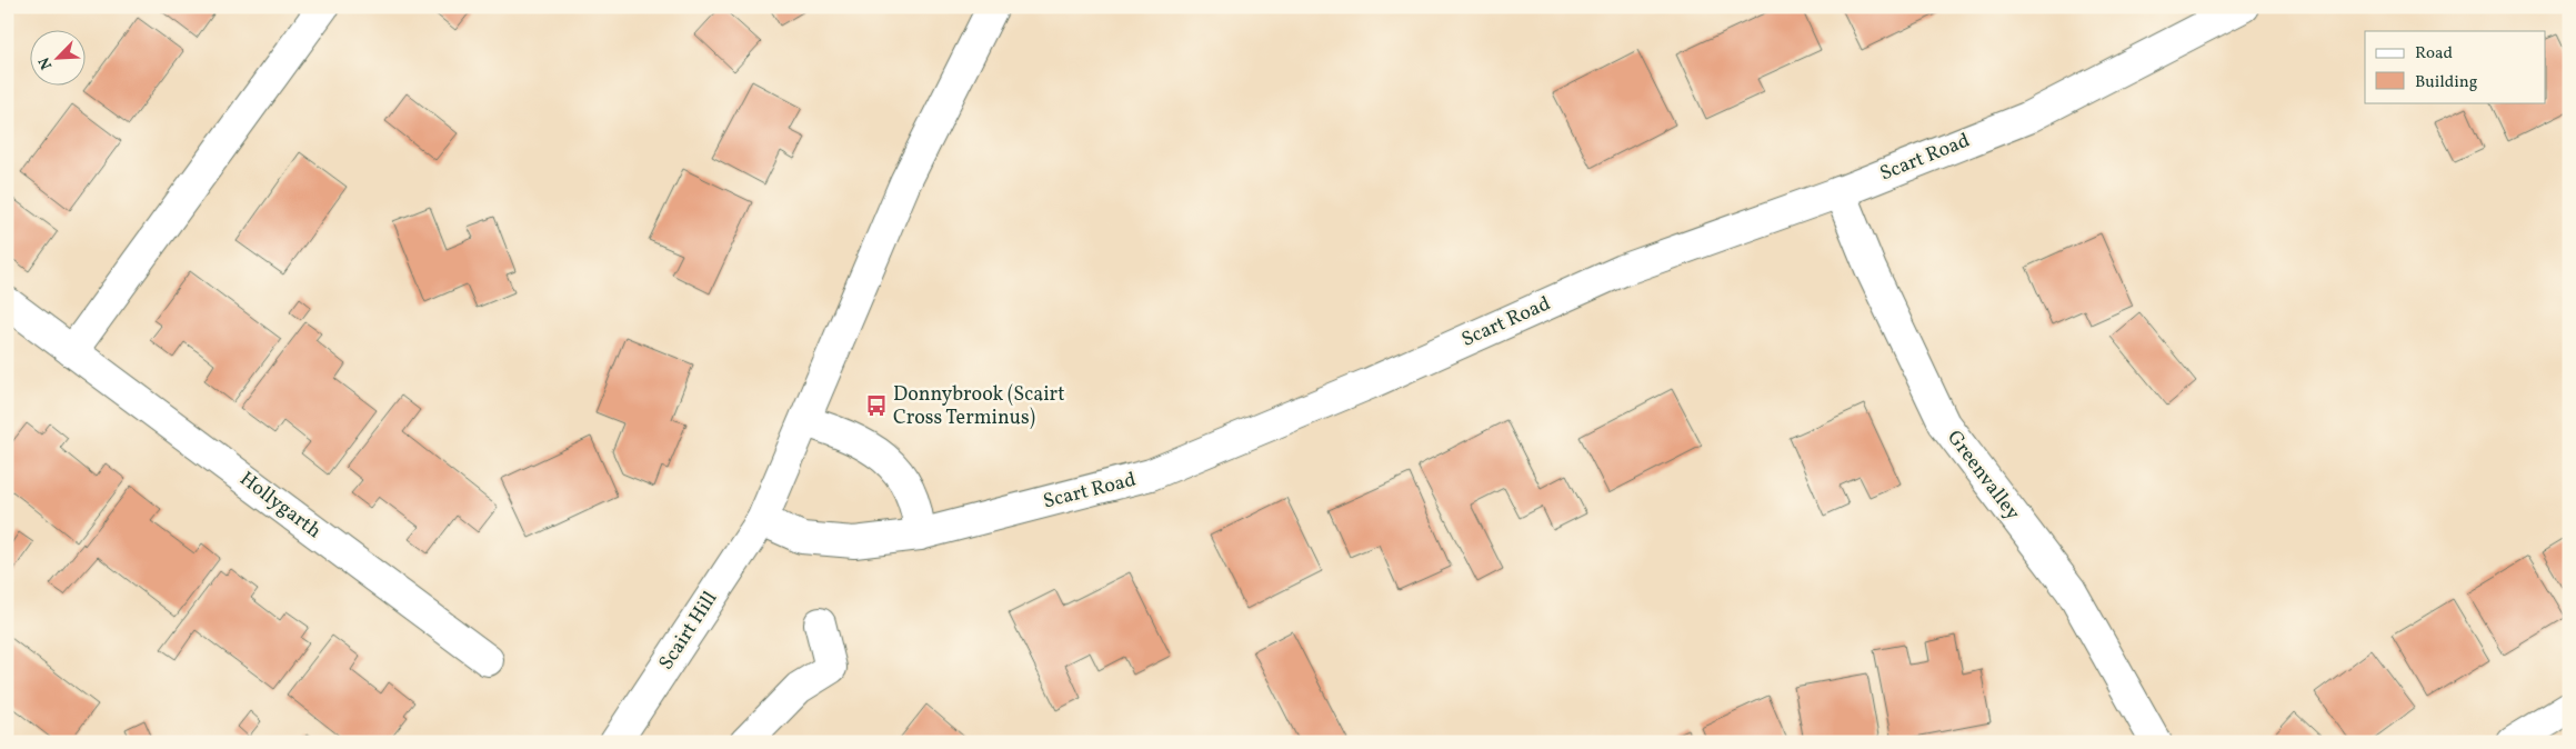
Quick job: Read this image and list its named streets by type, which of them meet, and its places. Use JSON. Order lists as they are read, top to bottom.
{
  "streets": {
    "street": [
      "Scart Road",
      "Greenvalley",
      "Hollygarth",
      "Scairt Hill"
    ]
  },
  "crossings": [
    ["Scart Road", "Greenvalley"],
    ["Scart Road", "Scairt Hill"]
  ],
  "places": {
    "bus stop": ["Donnybrook (Scairt Cross Terminus)"]
  },
  "legend": ["Road", "Building"],
  "north": "bottom left"
}
